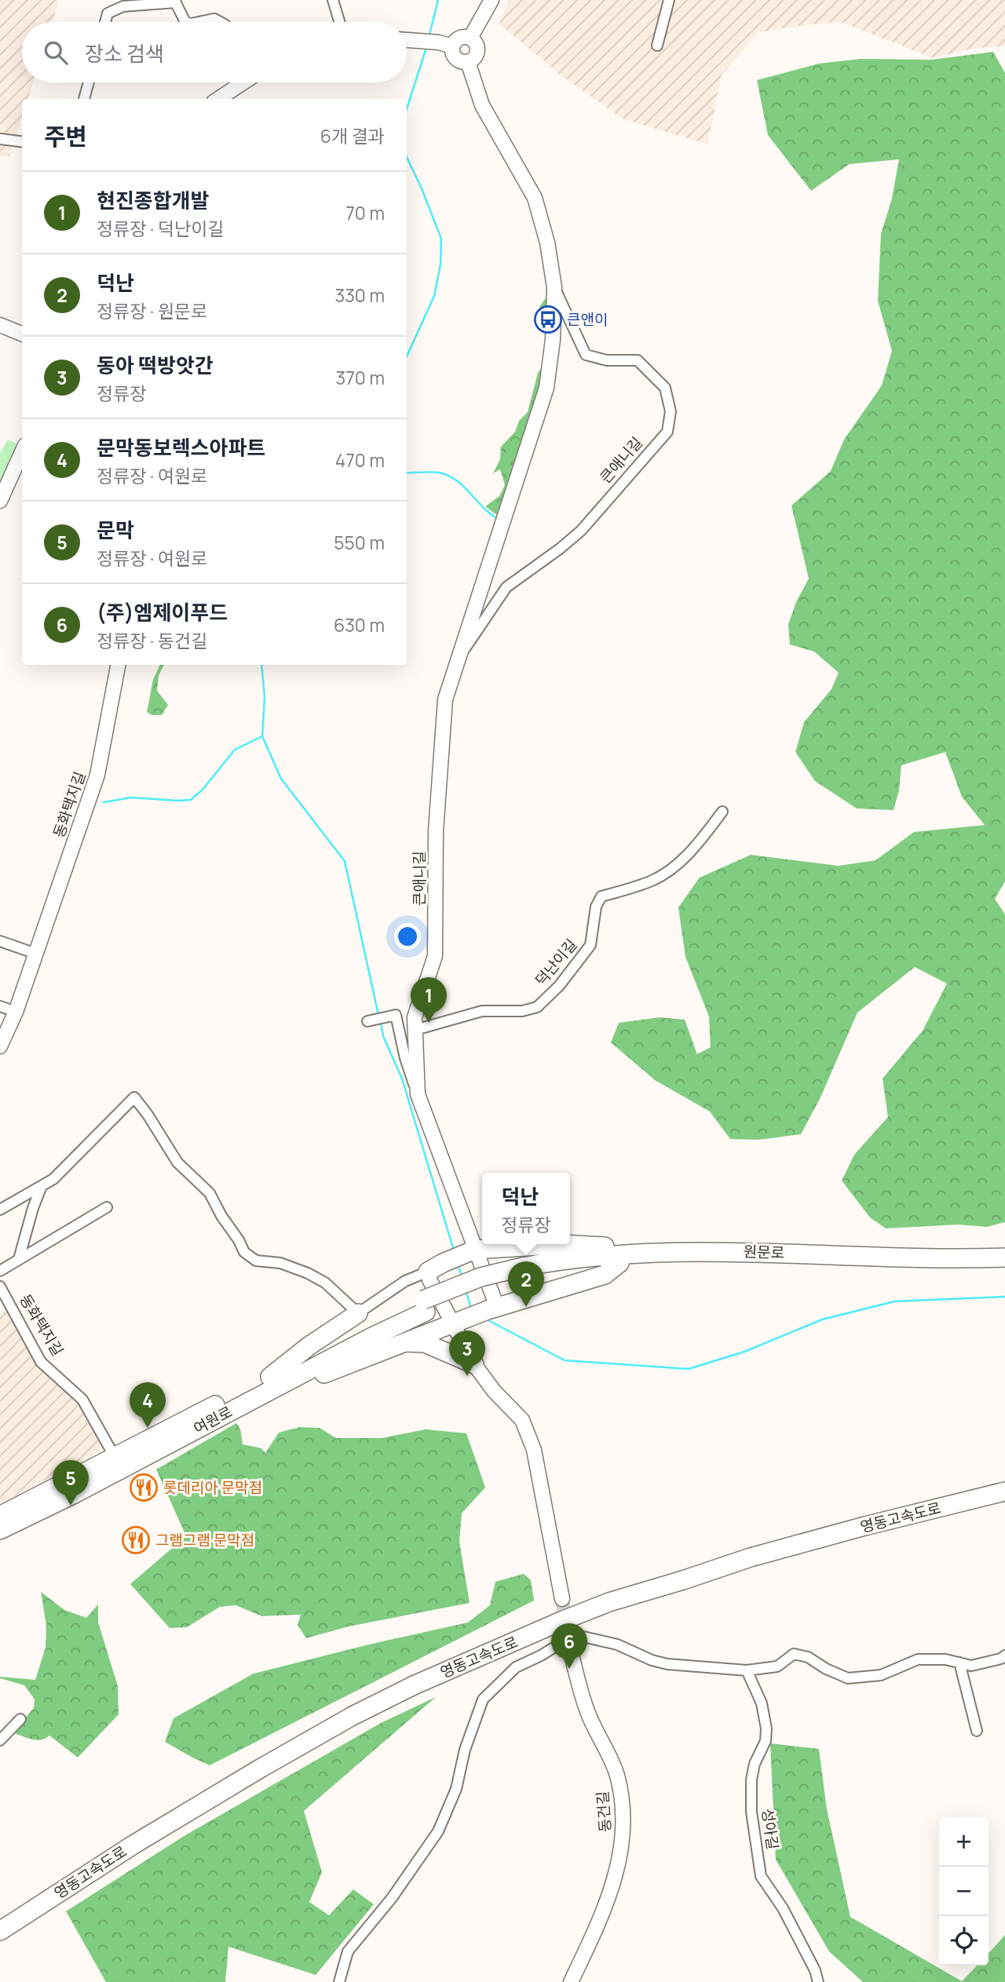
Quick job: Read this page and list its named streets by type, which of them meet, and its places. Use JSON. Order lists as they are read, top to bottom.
{
  "streets": {
    "highway": ["원문로", "여원로", "영동고속도로"],
    "street": [
      "큰애니길",
      "동화택지길",
      "덕난이길",
      "동건길",
      "성아길"
    ]
  },
  "crossings": [
    ["큰애니길", "덕난이길"],
    ["동화택지길", "여원로"],
    ["원문로", "여원로"]
  ],
  "places": {
    "bus stop": ["큰앤이"],
    "restaurant": ["롯데리아 문막점", "그램그램 문막점"]
  },
  "page": {
    "search": "장소 검색",
    "heading": ["주변", "6개 결과"],
    "list": [
      {
        "mark": "1",
        "name": "현진종합개발",
        "note": "정류장 · 덕난이길",
        "value": "70 m"
      },
      {
        "mark": "2",
        "name": "덕난",
        "note": "정류장 · 원문로",
        "value": "330 m"
      },
      {
        "mark": "3",
        "name": "동아 떡방앗간",
        "note": "정류장",
        "value": "370 m"
      },
      {
        "mark": "4",
        "name": "문막동보렉스아파트",
        "note": "정류장 · 여원로",
        "value": "470 m"
      },
      {
        "mark": "5",
        "name": "문막",
        "note": "정류장 · 여원로",
        "value": "550 m"
      },
      {
        "mark": "6",
        "name": "(주)엠제이푸드",
        "note": "정류장 · 동건길",
        "value": "630 m"
      }
    ],
    "pins": [
      "1",
      "2",
      "3",
      "4",
      "5",
      "6"
    ],
    "popup": ["덕난", "정류장"],
    "map_buttons": ["+", "−"]
  }
}
